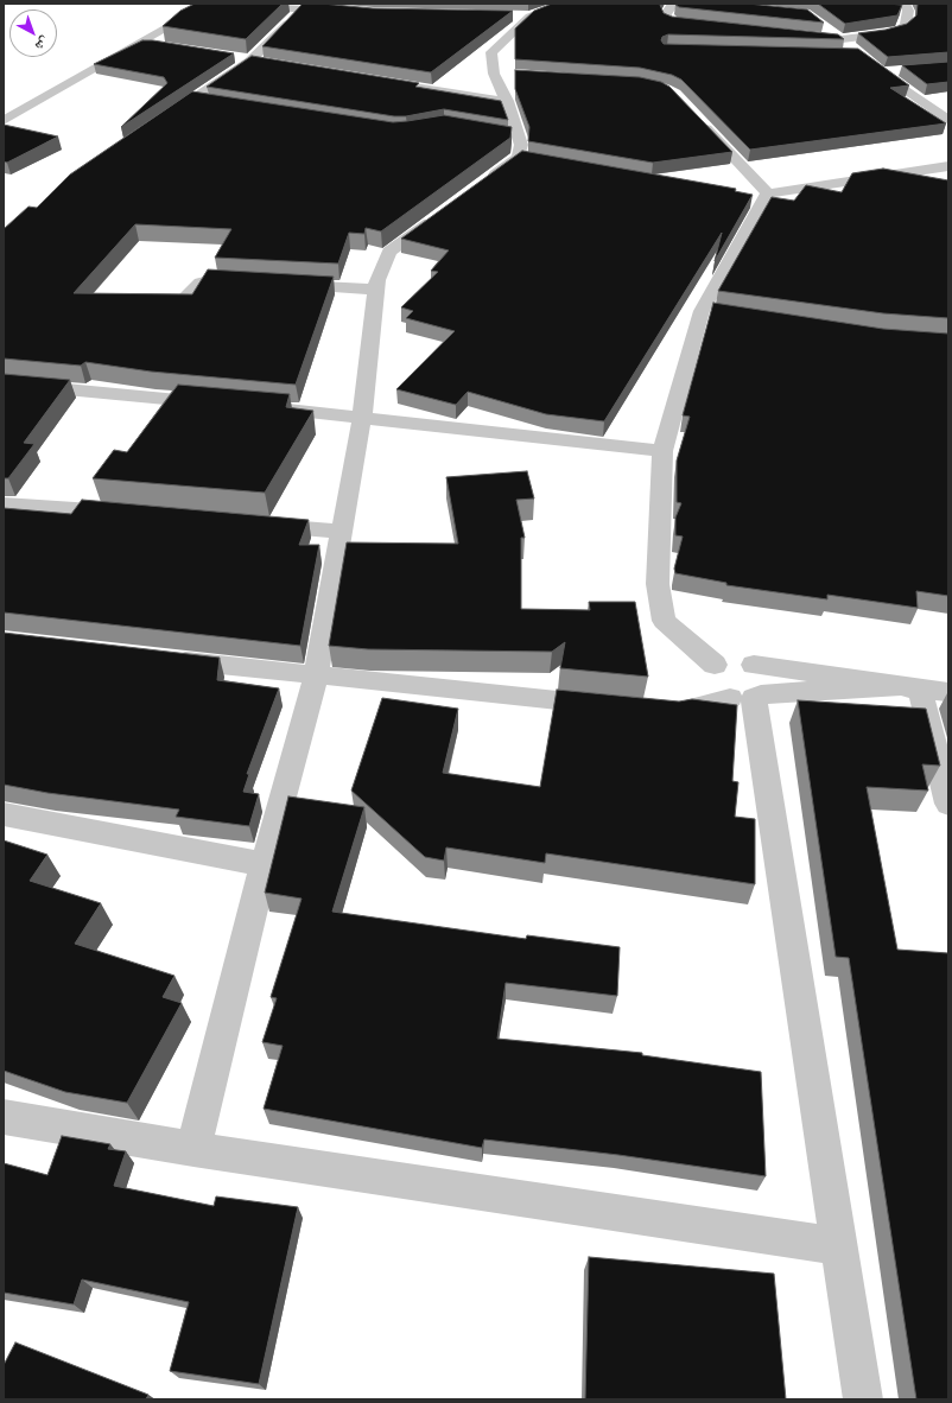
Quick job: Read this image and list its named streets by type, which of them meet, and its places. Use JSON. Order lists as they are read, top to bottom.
{
  "north": "bottom right"
}
